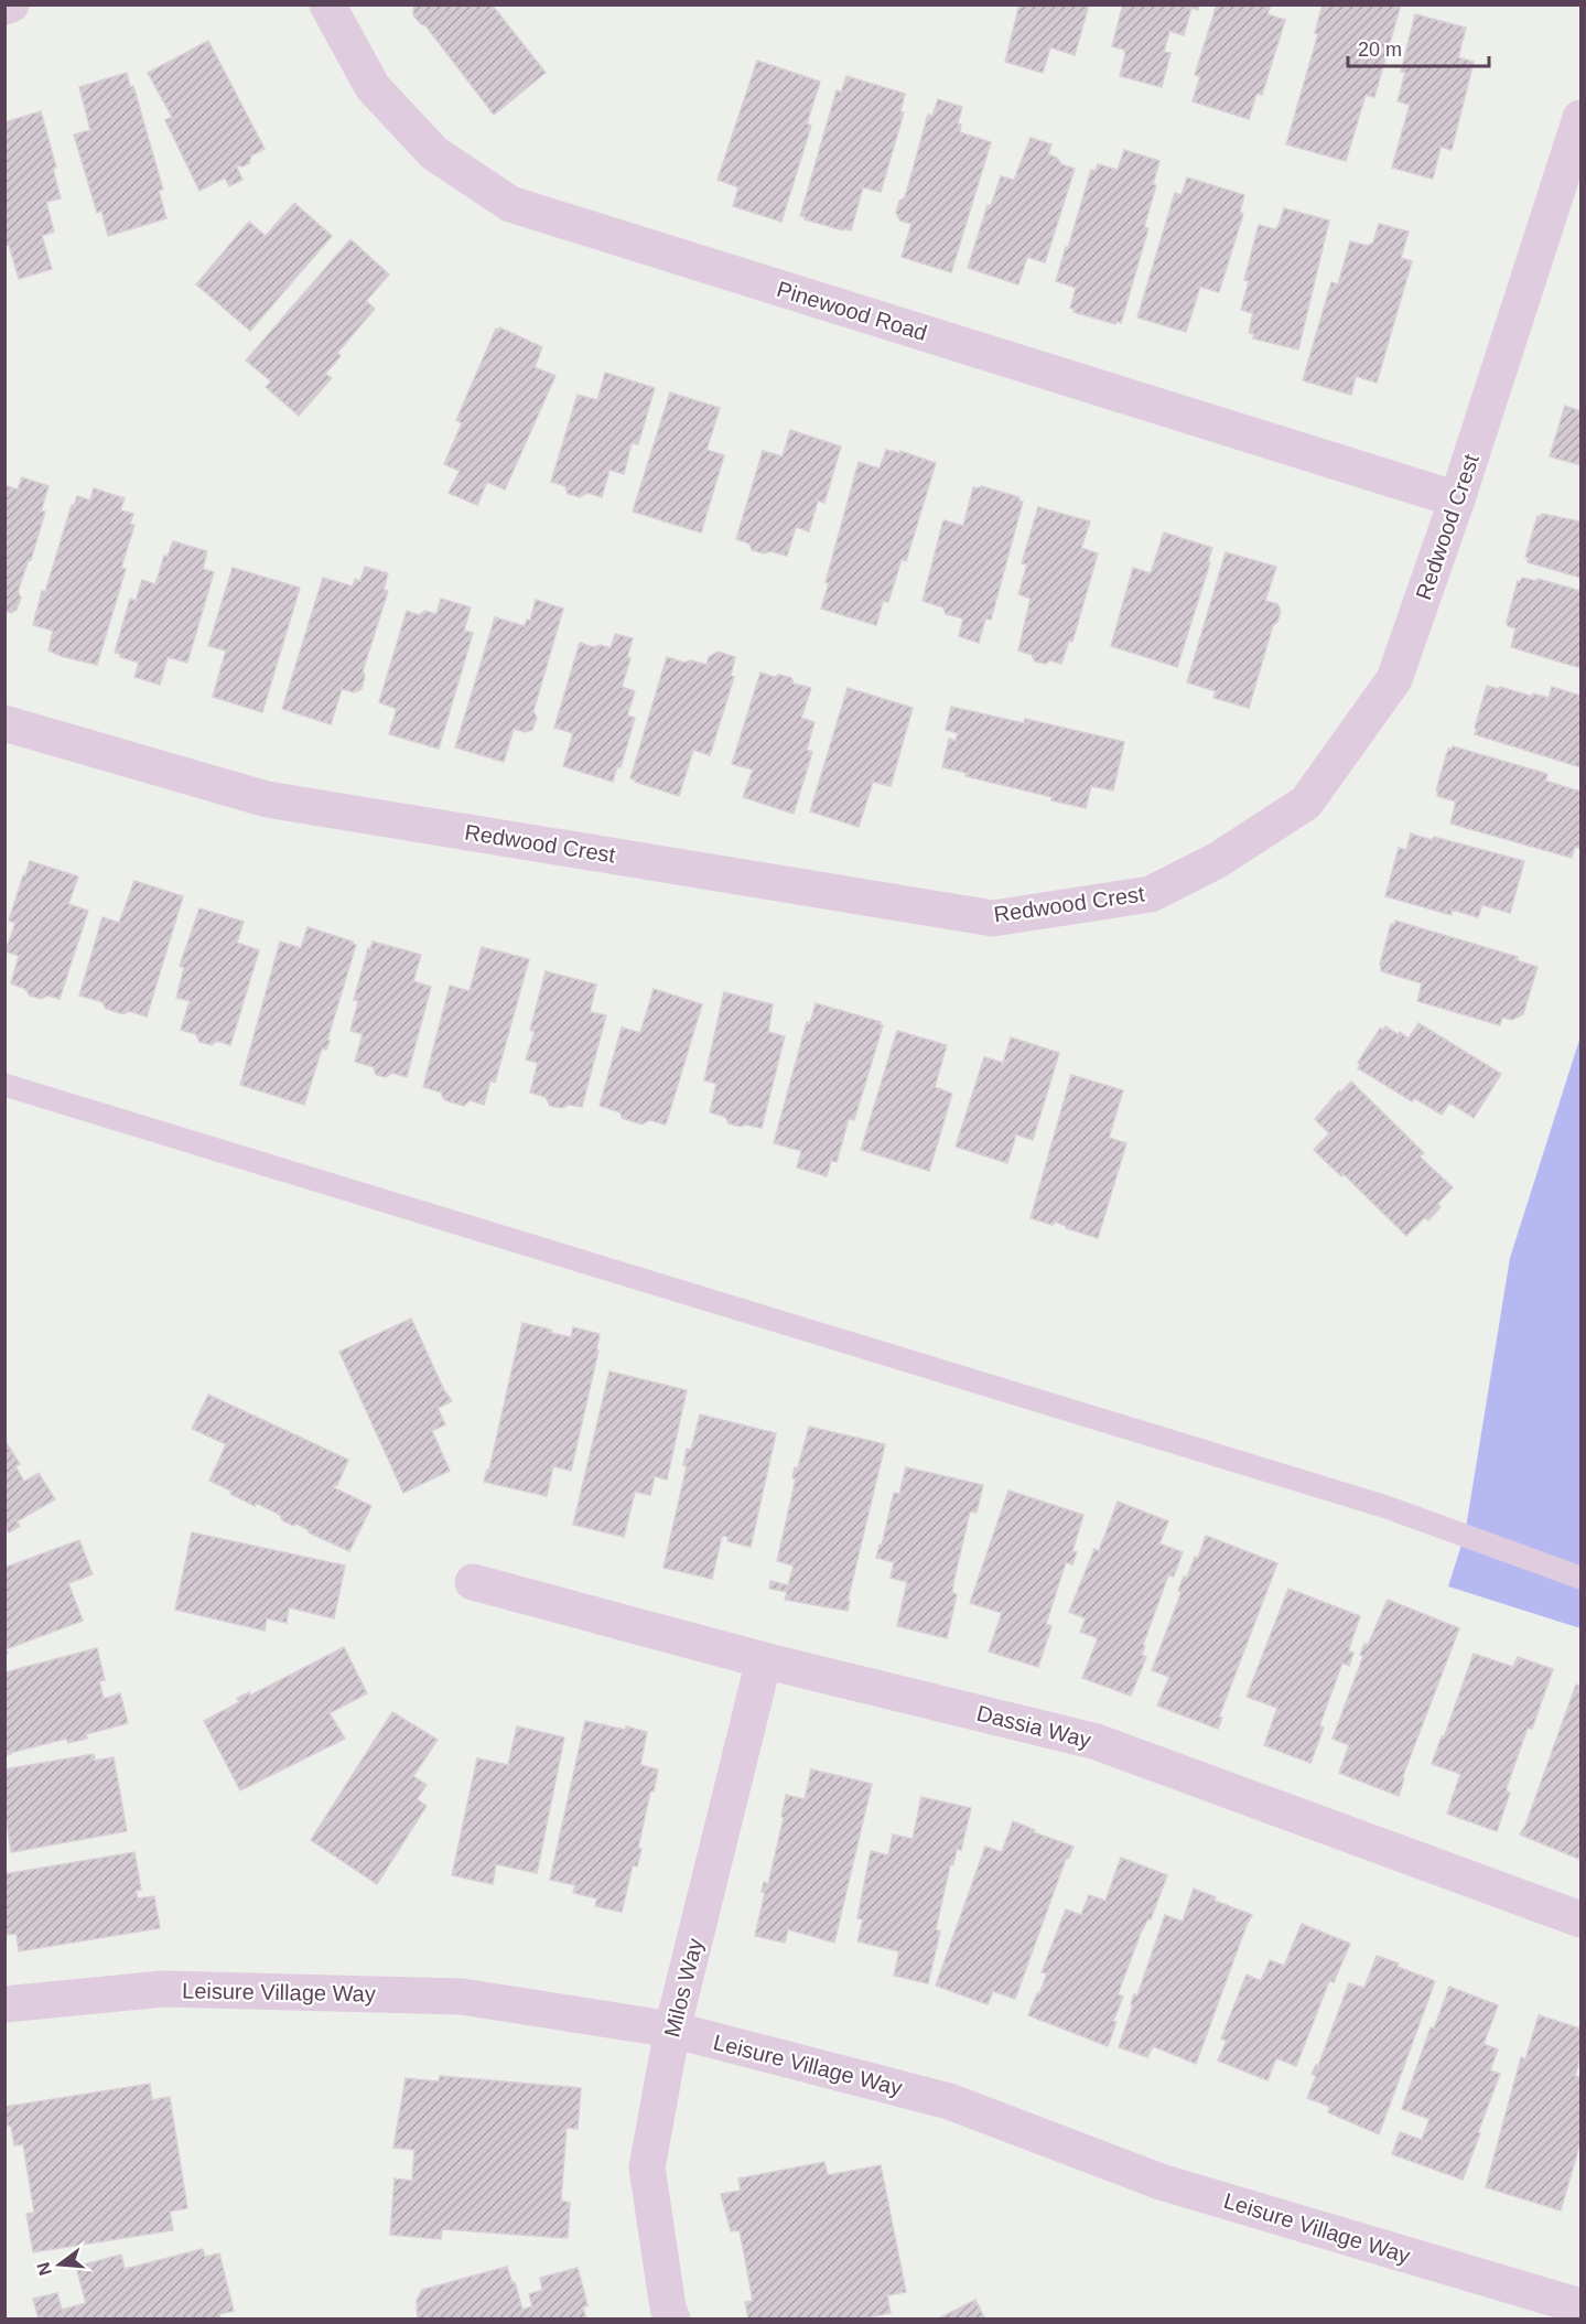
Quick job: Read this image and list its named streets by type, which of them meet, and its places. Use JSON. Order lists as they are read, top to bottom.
{
  "streets": {
    "street": [
      "Pinewood Road",
      "Redwood Crest",
      "Dassia Way",
      "Milos Way",
      "Leisure Village Way"
    ]
  },
  "crossings": [
    ["Pinewood Road", "Redwood Crest"],
    ["Dassia Way", "Milos Way"],
    ["Milos Way", "Leisure Village Way"]
  ],
  "scale_bar": "20 m",
  "north": "left"
}
